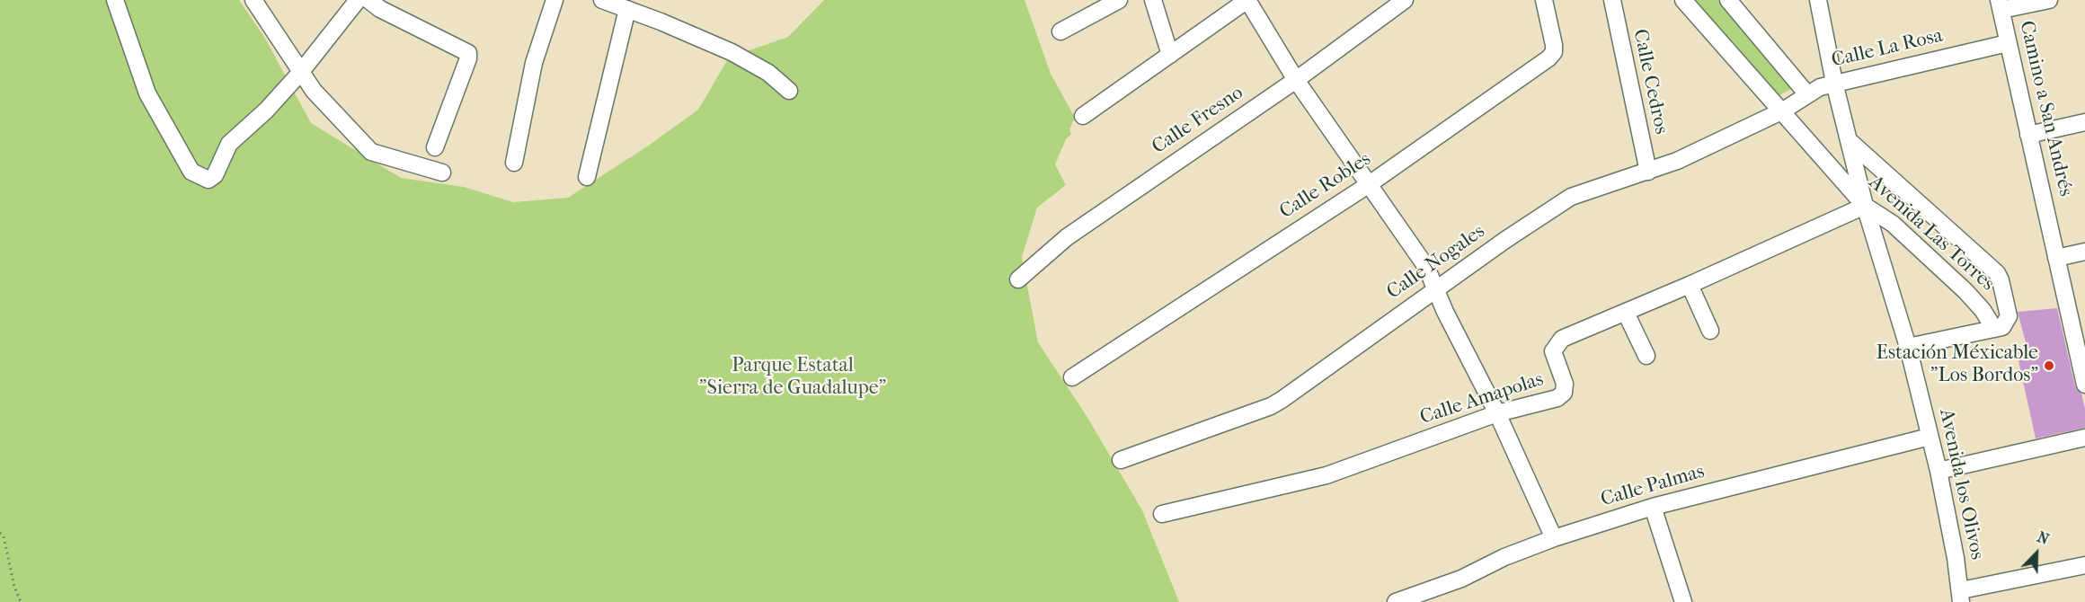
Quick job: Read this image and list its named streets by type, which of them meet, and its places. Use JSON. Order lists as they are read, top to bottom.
{
  "streets": {
    "street": [
      "Calle La Rosa",
      "Calle Cedros",
      "Camino a San Andrés",
      "Calle Fresno",
      "Calle Robles",
      "Avenida Las Torres",
      "Calle Nogales",
      "Calle Amapolas",
      "Avenida los Olivos",
      "Calle Palmas"
    ]
  },
  "crossings": [
    ["Calle La Rosa", "Camino a San Andrés"],
    ["Calle La Rosa", "Avenida Las Torres"],
    ["Calle La Rosa", "Calle Nogales"],
    ["Calle La Rosa", "Avenida los Olivos"],
    ["Calle Cedros", "Calle Nogales"],
    ["Avenida Las Torres", "Calle Nogales"],
    ["Avenida Las Torres", "Calle Amapolas"],
    ["Avenida Las Torres", "Avenida los Olivos"],
    ["Calle Amapolas", "Avenida los Olivos"],
    ["Avenida los Olivos", "Calle Palmas"]
  ],
  "parks": ["Parque Estatal \"Sierra de Guadalupe\""],
  "places": ["Estación Méxicable \"Los Bordos\""],
  "north": "top right"
}
